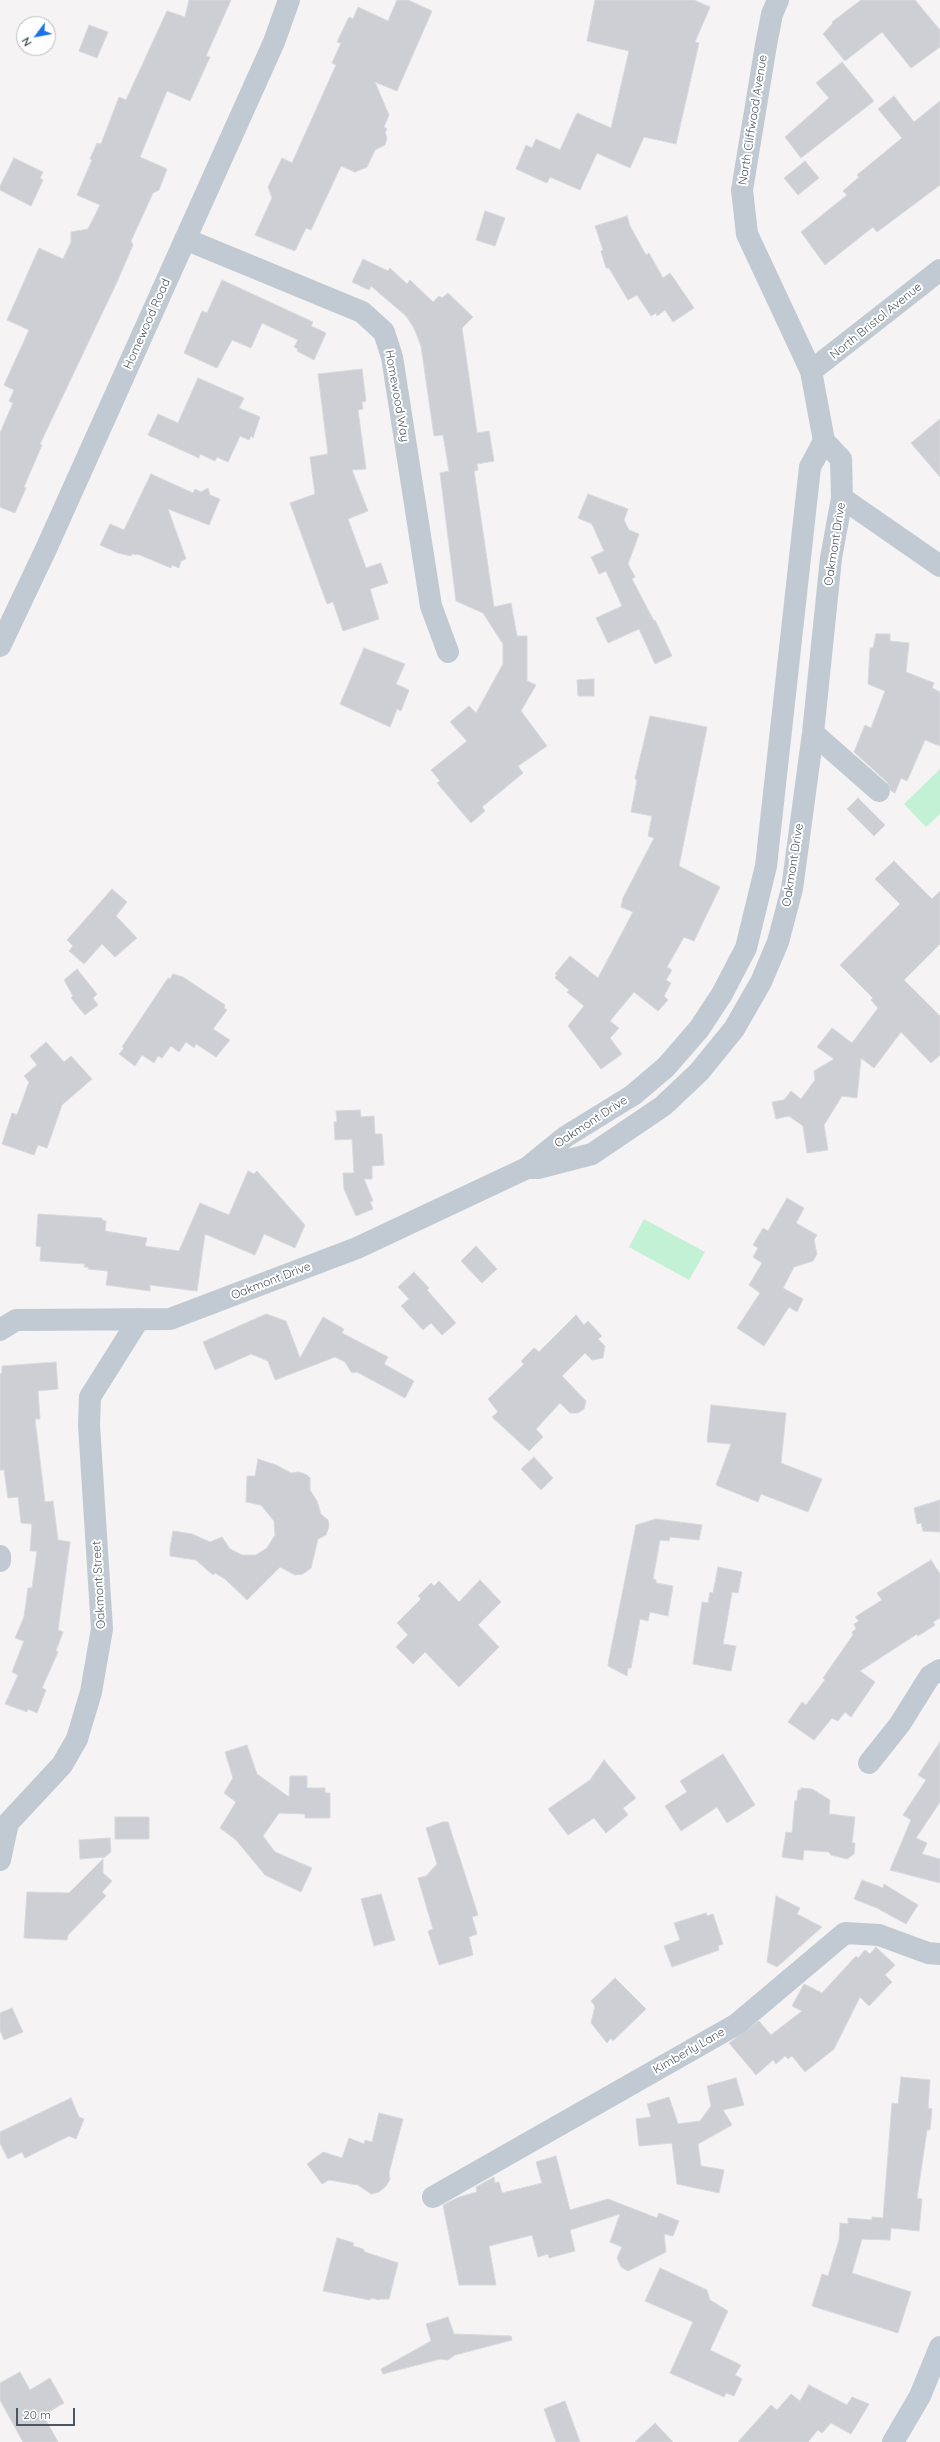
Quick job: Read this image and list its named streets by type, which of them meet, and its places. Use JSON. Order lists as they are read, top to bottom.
{
  "streets": {
    "street": [
      "North Cliffwood Avenue",
      "North Bristol Avenue",
      "Homewood Road",
      "Homewood Way",
      "Oakmont Drive",
      "Oakmont Street",
      "Kimberly Lane"
    ]
  },
  "crossings": [
    ["North Cliffwood Avenue", "North Bristol Avenue"],
    ["Homewood Road", "Homewood Way"],
    ["Oakmont Drive", "Oakmont Street"]
  ],
  "scale_bar": "20 m",
  "north": "bottom left"
}
